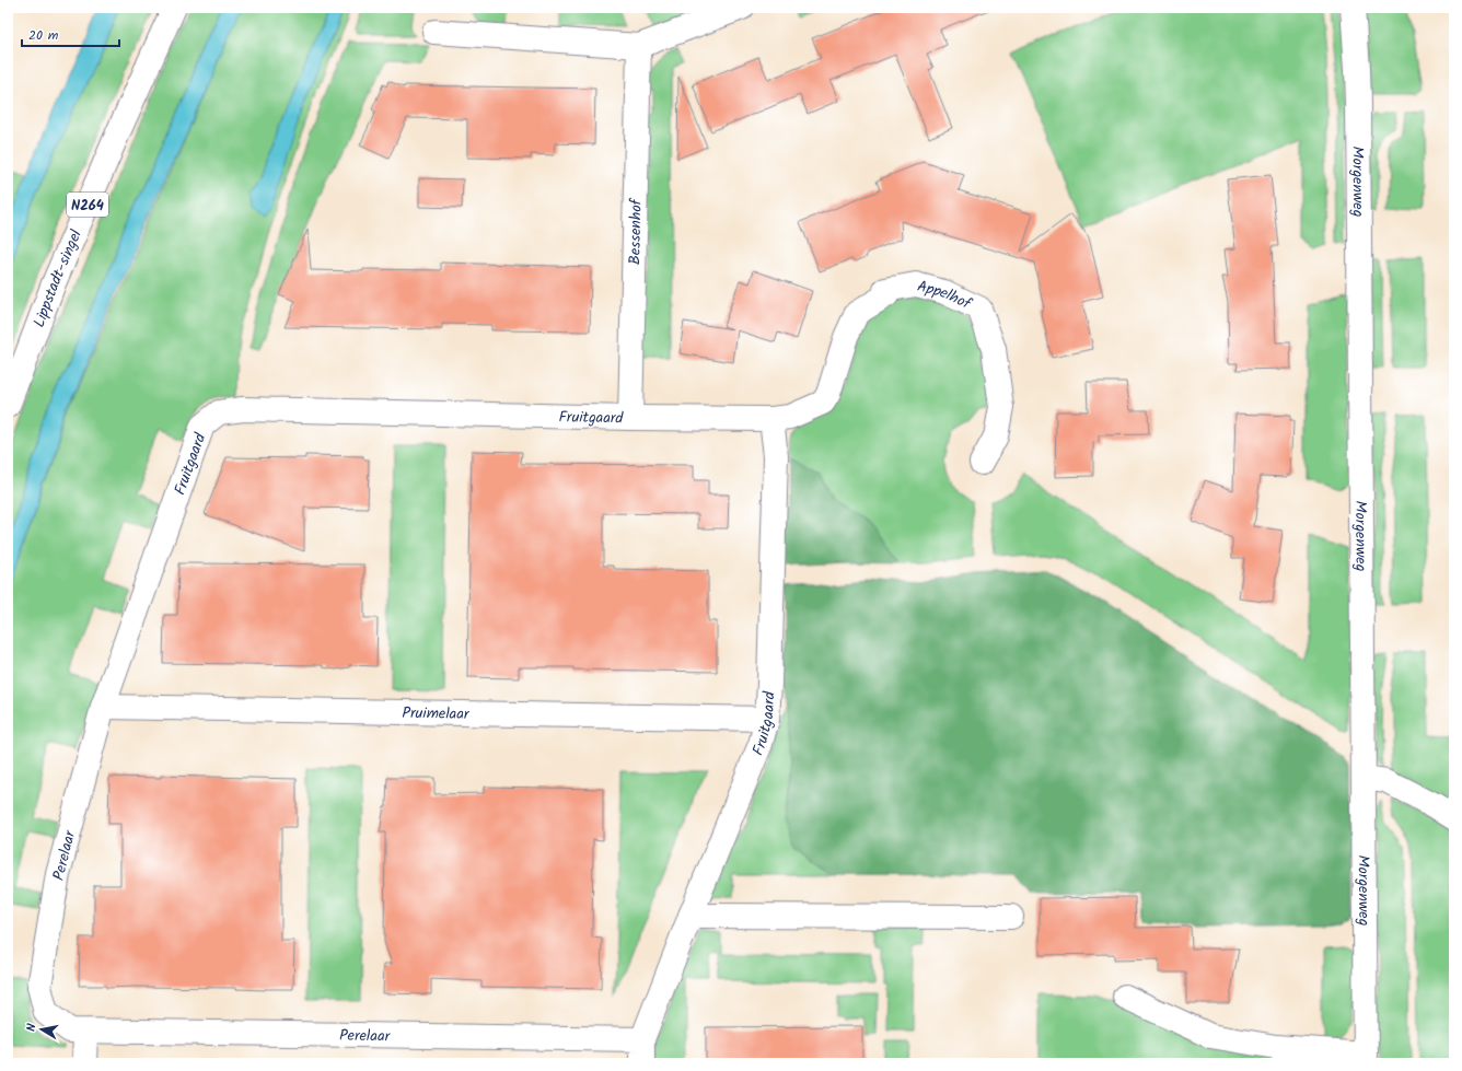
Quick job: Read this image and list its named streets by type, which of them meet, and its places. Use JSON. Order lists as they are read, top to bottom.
{
  "streets": {
    "street": [
      "Morgenweg",
      "N264",
      "Bessenhof",
      "Lippstadt-singel",
      "Appelhof",
      "Fruitgaard",
      "Pruimelaar",
      "Perelaar"
    ]
  },
  "crossings": [
    ["Bessenhof", "Fruitgaard"],
    ["Appelhof", "Fruitgaard"],
    ["Fruitgaard", "Pruimelaar"],
    ["Fruitgaard", "Perelaar"],
    ["Pruimelaar", "Perelaar"]
  ],
  "scale_bar": "20 m",
  "north": "left"
}
